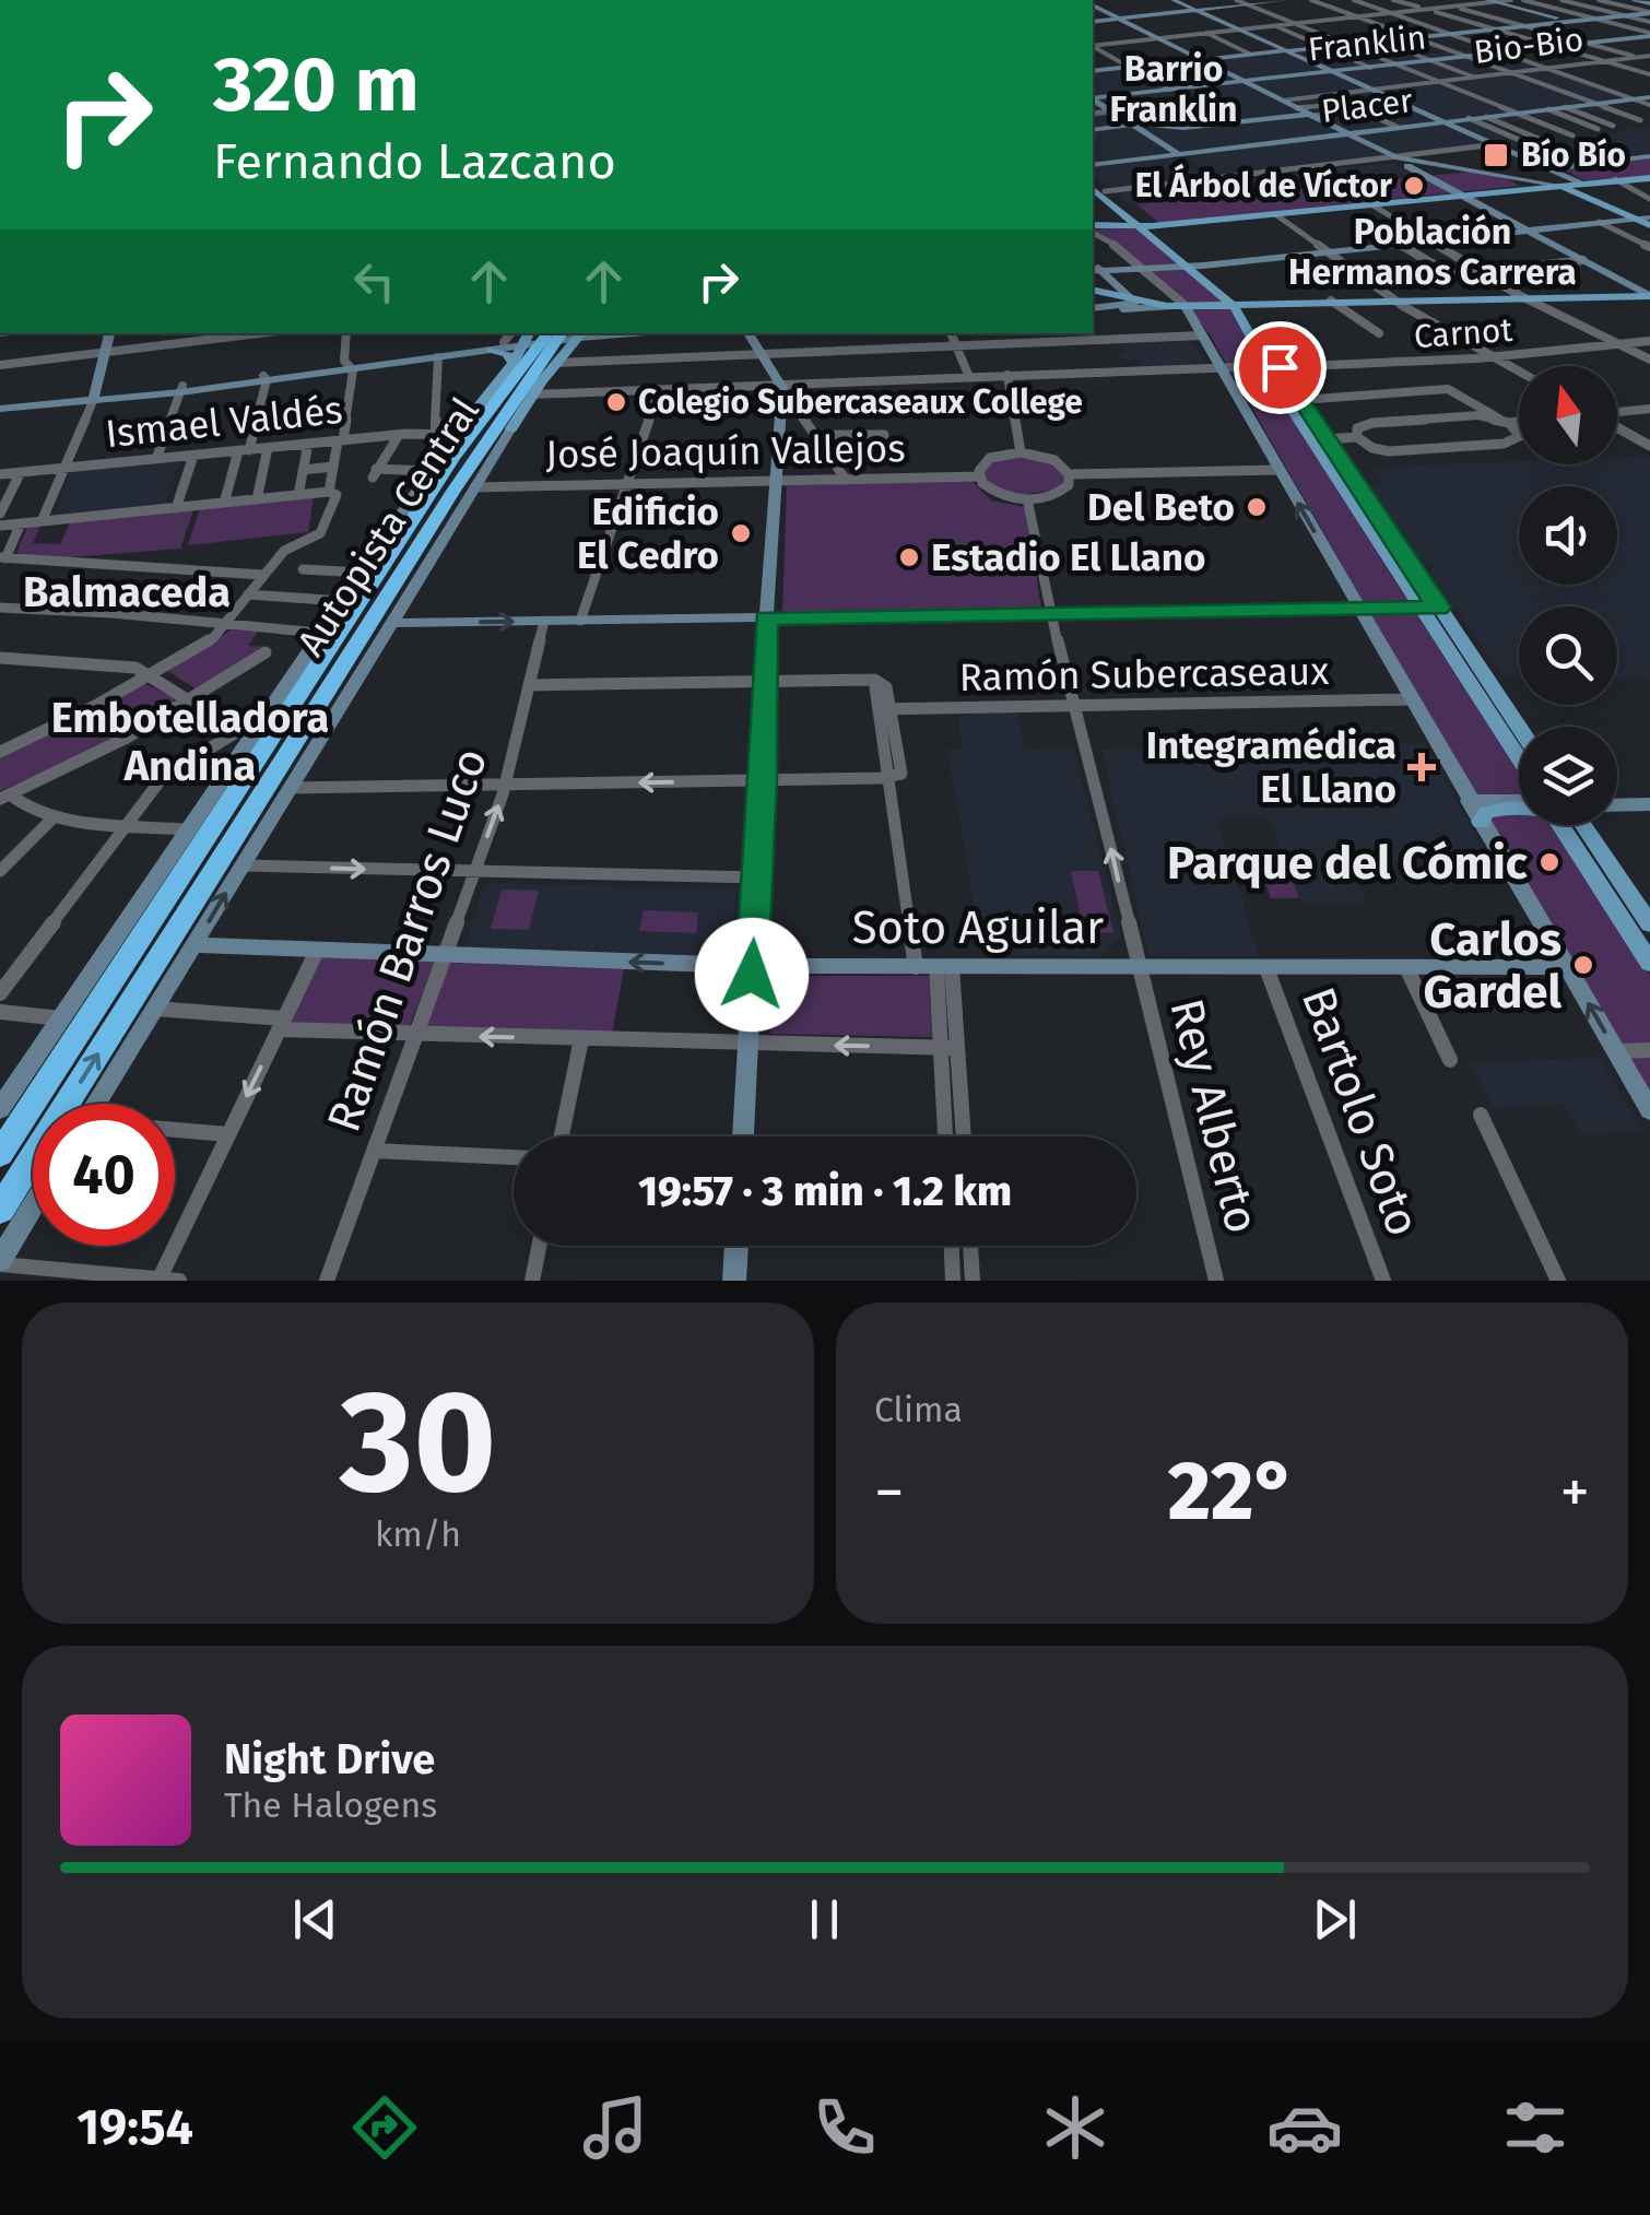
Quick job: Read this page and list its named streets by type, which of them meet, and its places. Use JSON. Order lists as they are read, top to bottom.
{
  "streets": {
    "highway": ["Autopista Central"],
    "main road": ["Franklin"],
    "street": [
      "Bio-Bio",
      "Placer",
      "Carnot",
      "Ismael Valdés",
      "José Joaquín Vallejos",
      "Ramón Subercaseaux",
      "Soto Aguilar",
      "Ramón Barros Luco",
      "Bartolo Soto",
      "Rey Alberto"
    ]
  },
  "crossings": [
    ["Ramón Subercaseaux", "Rey Alberto"],
    ["Soto Aguilar", "Ramón Barros Luco"],
    ["Soto Aguilar", "Bartolo Soto"],
    ["Soto Aguilar", "Rey Alberto"]
  ],
  "districts": [
    "Barrio Franklin",
    "Población Hermanos Carrera",
    "Balmaceda",
    "Embotelladora Andina"
  ],
  "places": {
    "transit": ["Bío Bío"],
    "other": [
      "El Árbol de Víctor",
      "Colegio Subercaseaux College",
      "Del Beto",
      "Edificio El Cedro",
      "Estadio El Llano",
      "Parque del Cómic",
      "Carlos Gardel"
    ],
    "health": ["Integramédica El Llano"]
  },
  "north": "top",
  "page": {
    "turn": ["320 m", "Fernando Lazcano"],
    "limit": "40",
    "trip": "19:57 · 3 min · 1.2 km",
    "tile": [
      ["30", "km/h"],
      "Clima"
    ],
    "heat": ["−", "22°", "+"],
    "song": ["Night Drive", "The Halogens"],
    "tabs": "19:54"
  }
}
